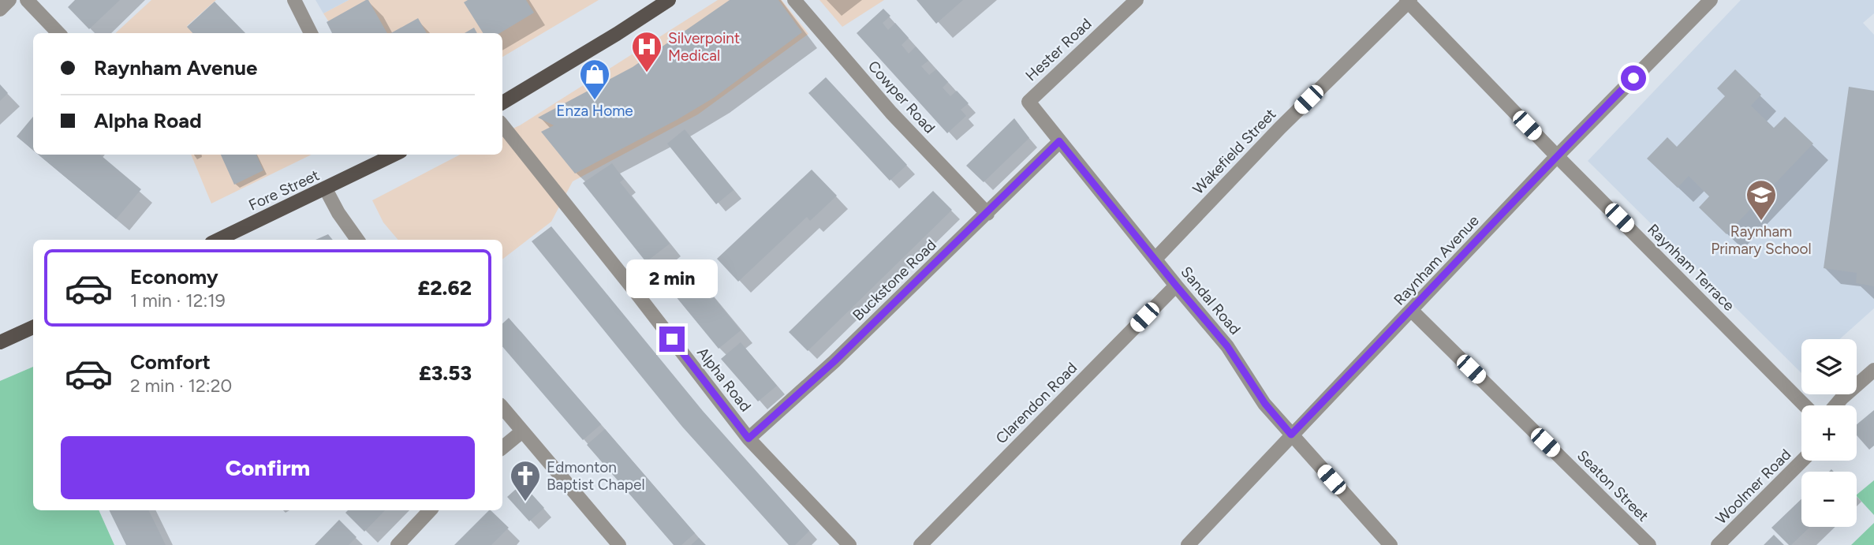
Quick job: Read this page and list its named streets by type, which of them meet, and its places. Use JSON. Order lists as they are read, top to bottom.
{
  "streets": {
    "main road": ["Fore Street"],
    "street": [
      "Hester Road",
      "Cowper Road",
      "Wakefield Street",
      "Raynham Avenue",
      "Raynham Terrace",
      "Buckstone Road",
      "Sandal Road",
      "Alpha Road",
      "Clarendon Road",
      "Seaton Street",
      "Woolmer Road"
    ]
  },
  "crossings": [
    ["Hester Road", "Sandal Road"],
    ["Cowper Road", "Buckstone Road"],
    ["Wakefield Street", "Raynham Terrace"],
    ["Wakefield Street", "Sandal Road"],
    ["Raynham Avenue", "Raynham Terrace"],
    ["Raynham Avenue", "Sandal Road"],
    ["Raynham Avenue", "Seaton Street"],
    ["Buckstone Road", "Sandal Road"],
    ["Buckstone Road", "Alpha Road"],
    ["Sandal Road", "Clarendon Road"]
  ],
  "places": {
    "hospital": ["Silverpoint Medical"],
    "shop": ["Enza Home"],
    "school or university": ["Raynham Primary School"],
    "church": ["Edmonton Baptist Chapel"]
  },
  "page": {
    "banner": ["Raynham Avenue", "Alpha Road"],
    "list": [
      {
        "name": "Economy",
        "note": "1 min · 12:19",
        "value": "£2.62"
      },
      {
        "name": "Comfort",
        "note": "2 min · 12:20",
        "value": "£3.53"
      }
    ],
    "bubble": "2 min",
    "map_buttons": ["+", "−"],
    "buttons": "Confirm"
  }
}
